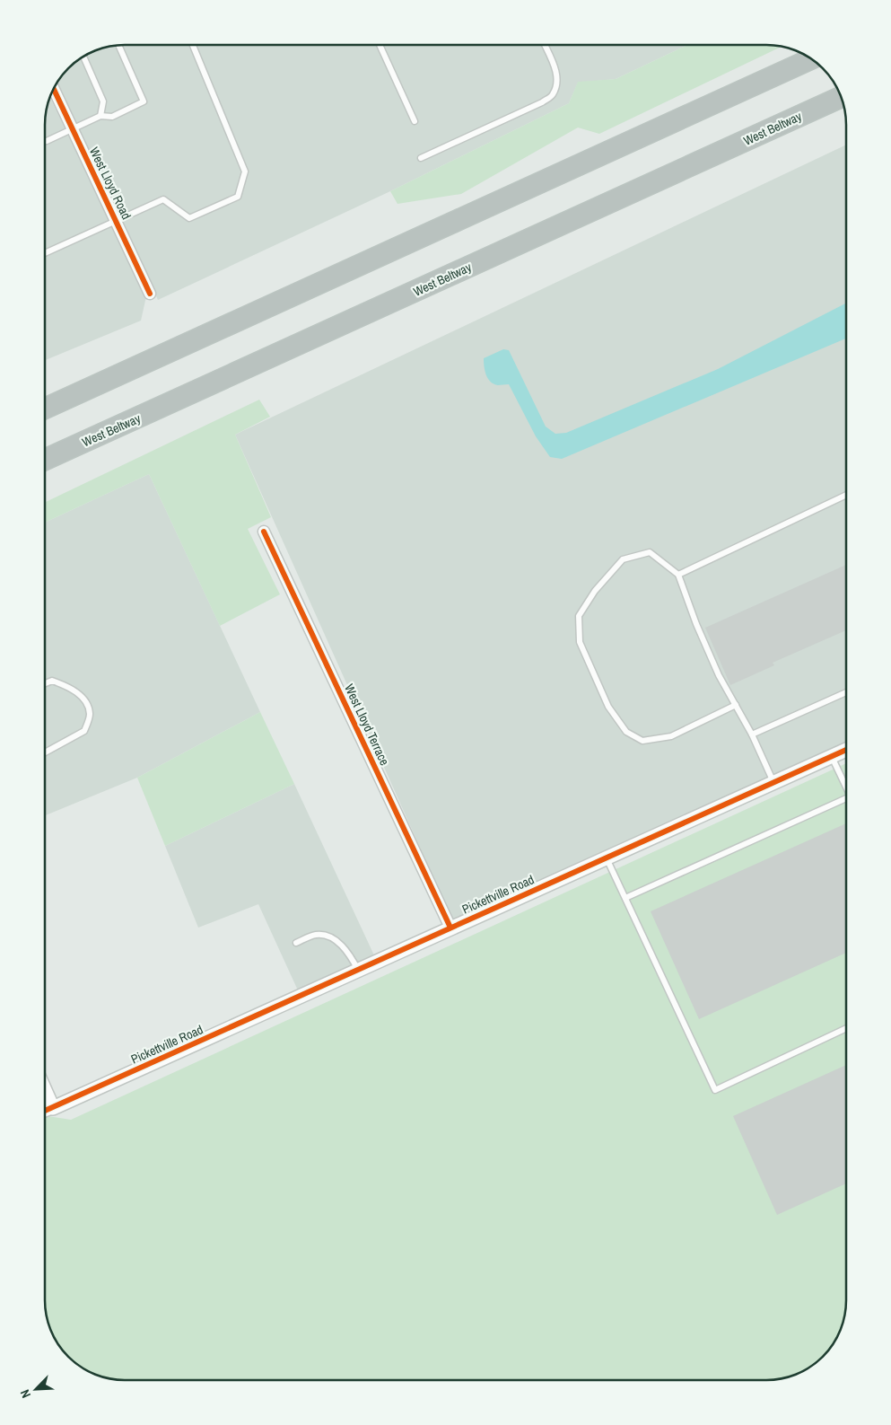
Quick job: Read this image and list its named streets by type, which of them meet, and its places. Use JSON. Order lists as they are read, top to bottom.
{
  "streets": {
    "highway": ["West Beltway"],
    "street": ["West Lloyd Road", "West Lloyd Terrace", "Pickettville Road"]
  },
  "crossings": [
    ["West Lloyd Terrace", "Pickettville Road"]
  ],
  "north": "bottom left"
}
